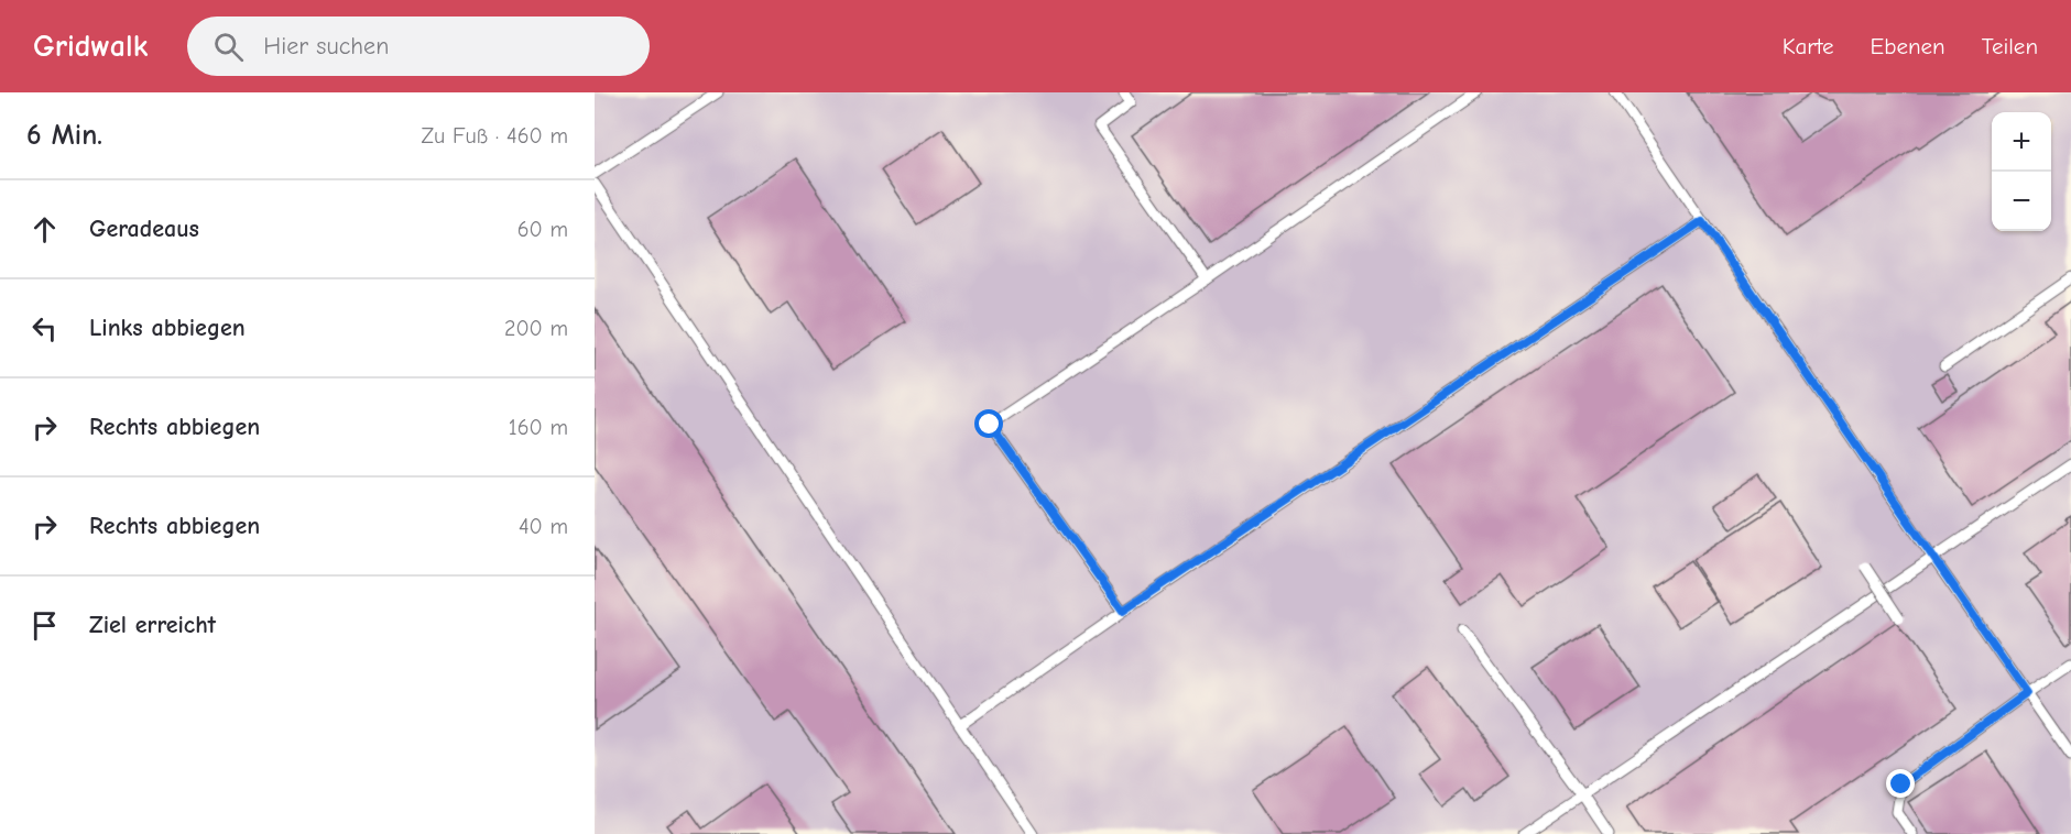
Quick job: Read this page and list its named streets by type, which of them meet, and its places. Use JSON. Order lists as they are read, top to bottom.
{
  "page": {
    "header": "Gridwalk",
    "search": "Hier suchen",
    "nav": ["Karte", "Ebenen", "Teilen"],
    "heading": ["6 Min.", "Zu Fuß · 460 m"],
    "map_buttons": ["+", "−"],
    "list": [
      ["Geradeaus", "60 m"],
      ["Links abbiegen", "200 m"],
      ["Rechts abbiegen", "160 m"],
      ["Rechts abbiegen", "40 m"],
      "Ziel erreicht"
    ]
  }
}
